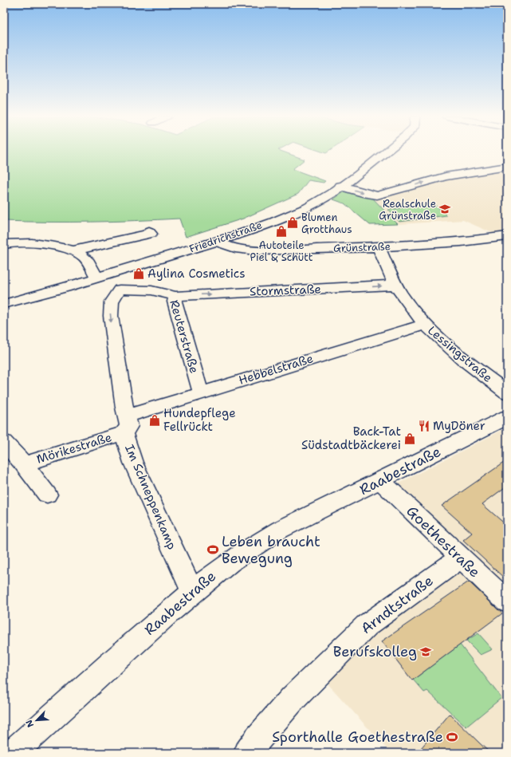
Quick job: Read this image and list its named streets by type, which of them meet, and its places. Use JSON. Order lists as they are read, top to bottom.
{
  "streets": {
    "street": [
      "Friedrichstraße",
      "Grünstraße",
      "Stormstraße",
      "Reuterstraße",
      "Lessingstraße",
      "Hebbelstraße",
      "Mörikestraße",
      "Raabestraße",
      "Im Schneppenkamp",
      "Goethestraße",
      "Arndtstraße"
    ]
  },
  "crossings": [
    ["Friedrichstraße", "Grünstraße"],
    ["Grünstraße", "Lessingstraße"],
    ["Stormstraße", "Reuterstraße"],
    ["Stormstraße", "Lessingstraße"],
    ["Reuterstraße", "Hebbelstraße"],
    ["Reuterstraße", "Im Schneppenkamp"],
    ["Lessingstraße", "Hebbelstraße"],
    ["Hebbelstraße", "Mörikestraße"],
    ["Hebbelstraße", "Im Schneppenkamp"],
    ["Mörikestraße", "Im Schneppenkamp"],
    ["Raabestraße", "Im Schneppenkamp"],
    ["Raabestraße", "Goethestraße"],
    ["Goethestraße", "Arndtstraße"]
  ],
  "one_way": ["Stormstraße", "Im Schneppenkamp"],
  "places": {
    "school or university": ["Realschule Grünstraße", "Berufskolleg"],
    "shop": [
      "Blumen Grotthaus",
      "Autoteile Piel & Schütt",
      "Aylina Cosmetics",
      "Hundepflege Fellrückt",
      "Back-Tat Südstadtbäckerei"
    ],
    "restaurant": ["MyDöner"],
    "sports": ["Leben braucht Bewegung", "Sporthalle Goethestraße"]
  },
  "north": "bottom left"
}
